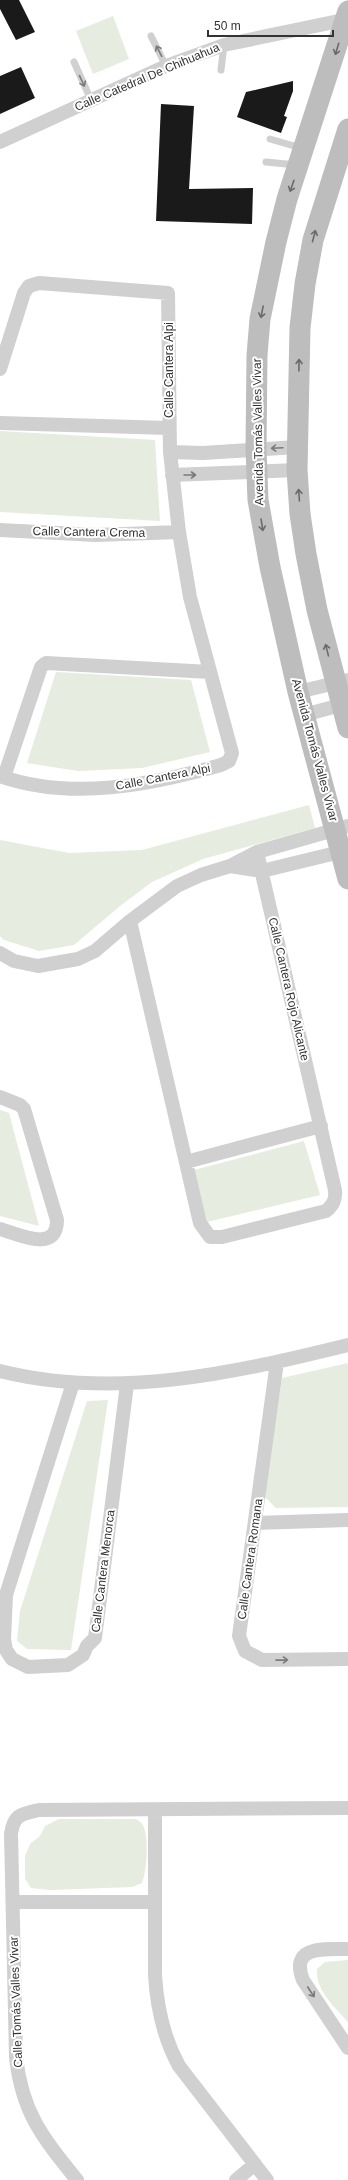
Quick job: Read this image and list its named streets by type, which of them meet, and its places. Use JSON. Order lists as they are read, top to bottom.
{
  "streets": {
    "main road": ["Avenida Tomás Valles Vivar"],
    "street": [
      "Calle Catedral De Chihuahua",
      "Calle Cantera Alpi",
      "Calle Cantera Crema",
      "Calle Cantera Rojo Alicante",
      "Calle Cantera Romana",
      "Calle Cantera Menorca",
      "Calle Tomás Valles Vivar"
    ]
  },
  "crossings": [
    ["Calle Catedral De Chihuahua", "Avenida Tomás Valles Vivar"],
    ["Calle Cantera Alpi", "Calle Cantera Crema"]
  ],
  "scale_bar": "50 m"
}
